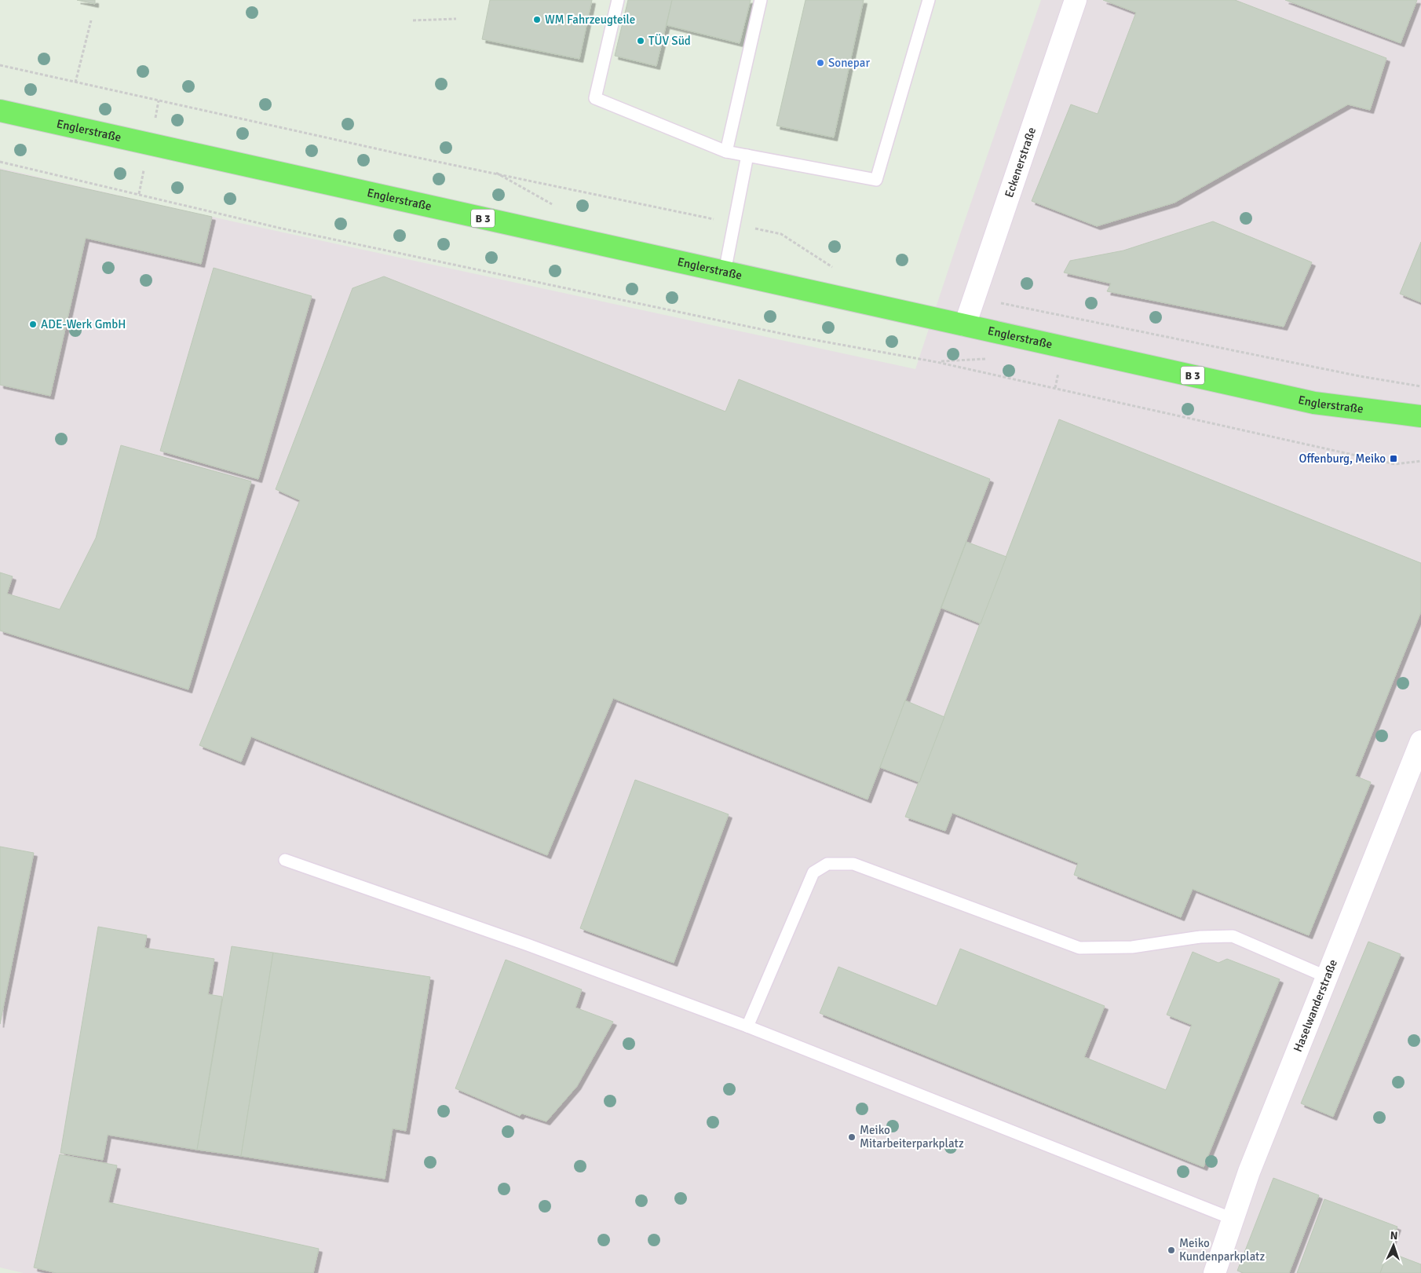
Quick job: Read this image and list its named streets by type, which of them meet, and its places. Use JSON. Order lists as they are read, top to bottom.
{
  "streets": {
    "main road": ["Englerstraße", "B 3"],
    "street": ["Eckenerstraße", "Haselwanderstraße"]
  },
  "crossings": [
    ["Englerstraße", "Eckenerstraße"]
  ],
  "places": {
    "other": [
      "WM Fahrzeugteile",
      "TÜV Süd",
      "Sonepar",
      "ADE-Werk GmbH",
      "Meiko Mitarbeiterparkplatz",
      "Meiko Kundenparkplatz"
    ],
    "transit": ["Offenburg, Meiko"]
  },
  "north": "top"
}
